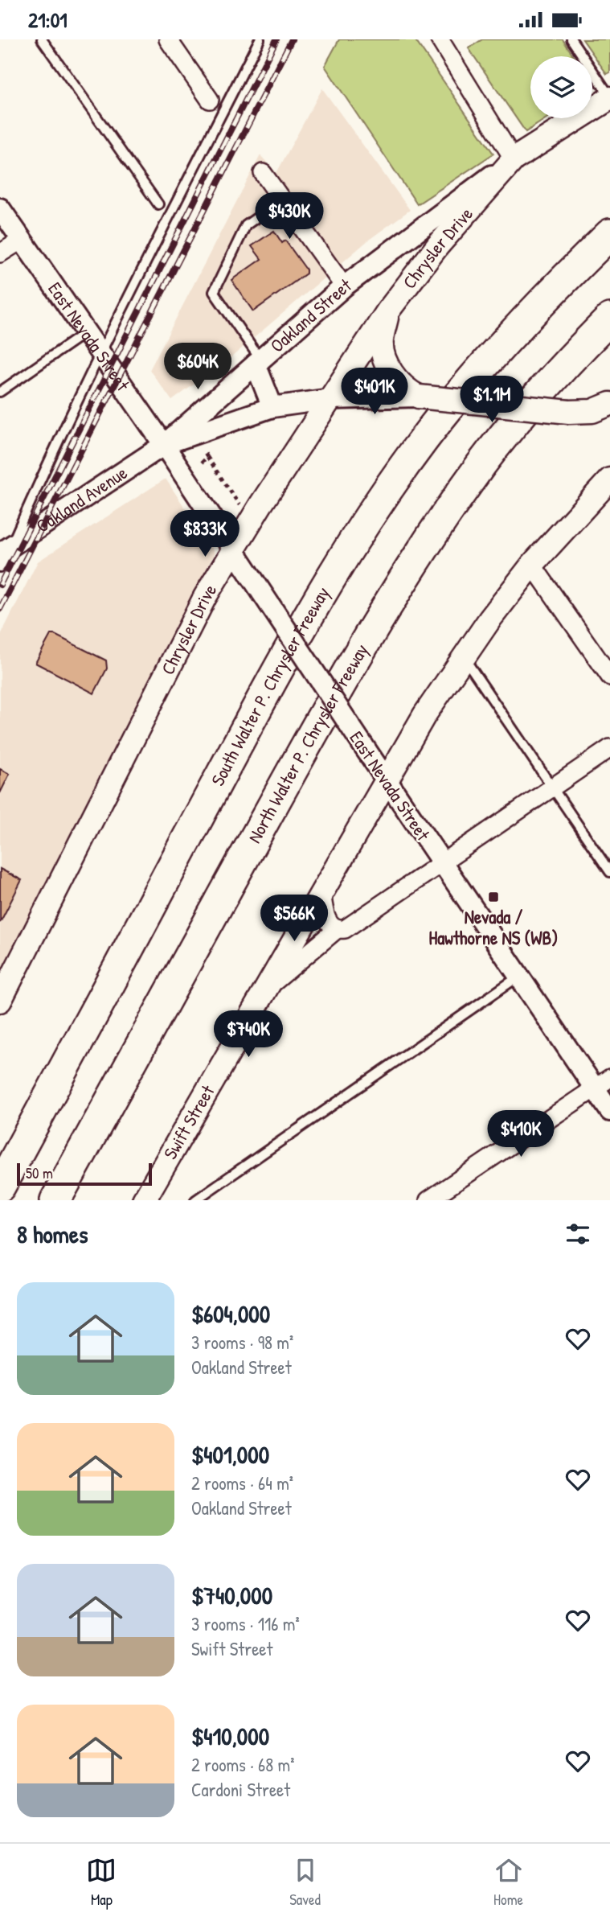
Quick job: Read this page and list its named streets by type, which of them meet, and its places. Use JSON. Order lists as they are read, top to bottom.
{
  "streets": {
    "highway": ["South Walter P. Chrysler Freeway", "North Walter P. Chrysler Freeway"],
    "main road": ["Chrysler Drive", "Swift Street"],
    "street": ["Oakland Street", "East Nevada Street", "Oakland Avenue"]
  },
  "crossings": [
    ["Chrysler Drive", "Oakland Street"],
    ["Chrysler Drive", "East Nevada Street"],
    ["Oakland Street", "East Nevada Street"],
    ["Oakland Street", "Oakland Avenue"],
    ["East Nevada Street", "Oakland Avenue"],
    ["East Nevada Street", "Swift Street"]
  ],
  "places": {
    "transit": ["Nevada / Hawthorne NS (WB)"]
  },
  "scale_bar": "50 m",
  "page": {
    "status": "21:01",
    "price": [
      "$430K",
      "$604K",
      "$401K",
      "$1.1M",
      "$833K",
      "$566K",
      "$740K",
      "$410K"
    ],
    "scale": "50 m",
    "heading": "8 homes",
    "list": [
      {
        "name": "$604,000",
        "note": "3 rooms · 98 m² · Oakland Street"
      },
      {
        "name": "$401,000",
        "note": "2 rooms · 64 m² · Oakland Street"
      },
      {
        "name": "$740,000",
        "note": "3 rooms · 116 m² · Swift Street"
      },
      {
        "name": "$410,000",
        "note": "2 rooms · 68 m² · Cardoni Street"
      }
    ],
    "tabs": ["Map", "Saved", "Home"]
  }
}
